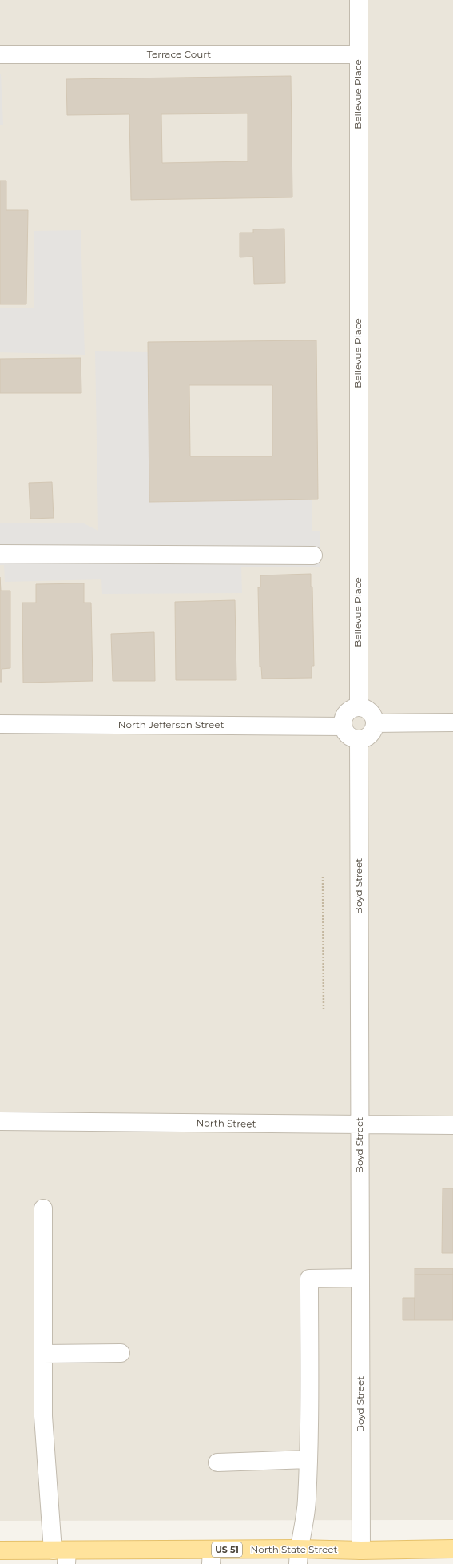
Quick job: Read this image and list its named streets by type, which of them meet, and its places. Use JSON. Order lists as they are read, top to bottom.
{
  "streets": {
    "main road": ["US 51", "North State Street"],
    "street": [
      "Terrace Court",
      "Bellevue Place",
      "North Jefferson Street",
      "Boyd Street",
      "North Street"
    ]
  },
  "crossings": [
    ["Terrace Court", "Bellevue Place"],
    ["Bellevue Place", "North Jefferson Street"],
    ["Bellevue Place", "Boyd Street"],
    ["North Jefferson Street", "Boyd Street"],
    ["Boyd Street", "North Street"],
    ["Boyd Street", "North State Street"]
  ]
}
